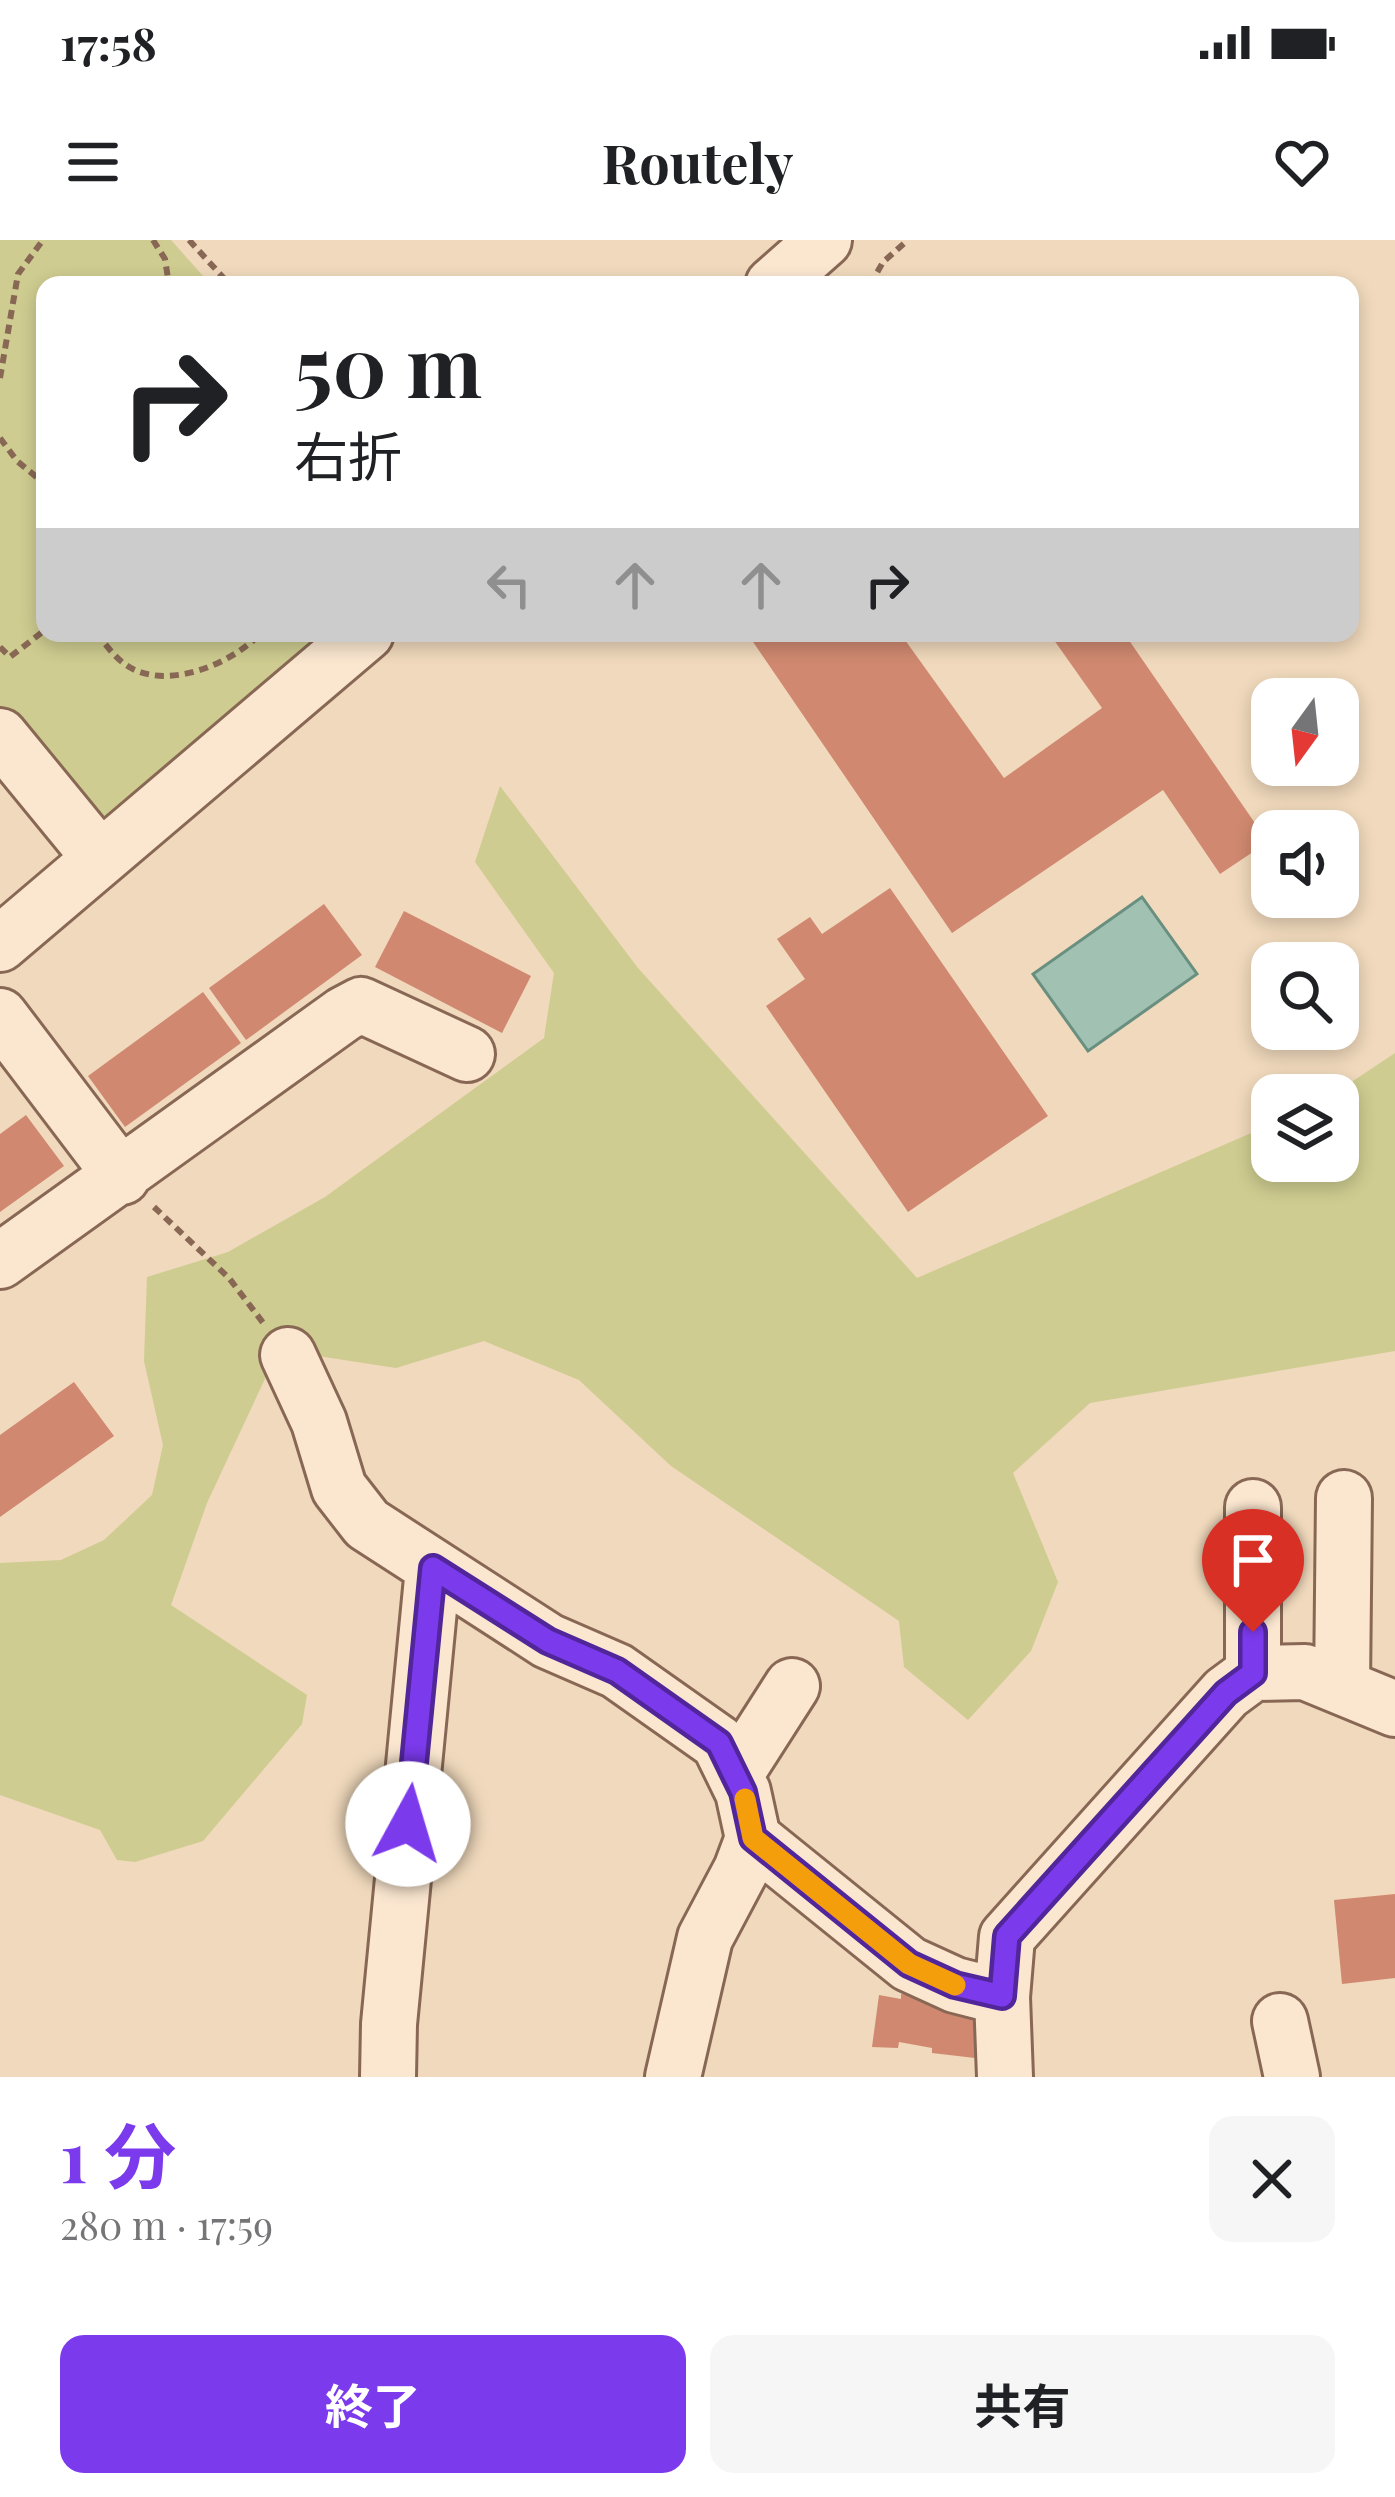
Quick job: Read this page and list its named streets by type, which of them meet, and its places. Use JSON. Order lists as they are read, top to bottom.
{
  "north": "bottom",
  "page": {
    "status": "17:58",
    "header": "Routely",
    "turn": ["50 m", "右折"],
    "heading": ["1 分", "280 m · 17:59"],
    "buttons": ["終了", "共有"]
  }
}
